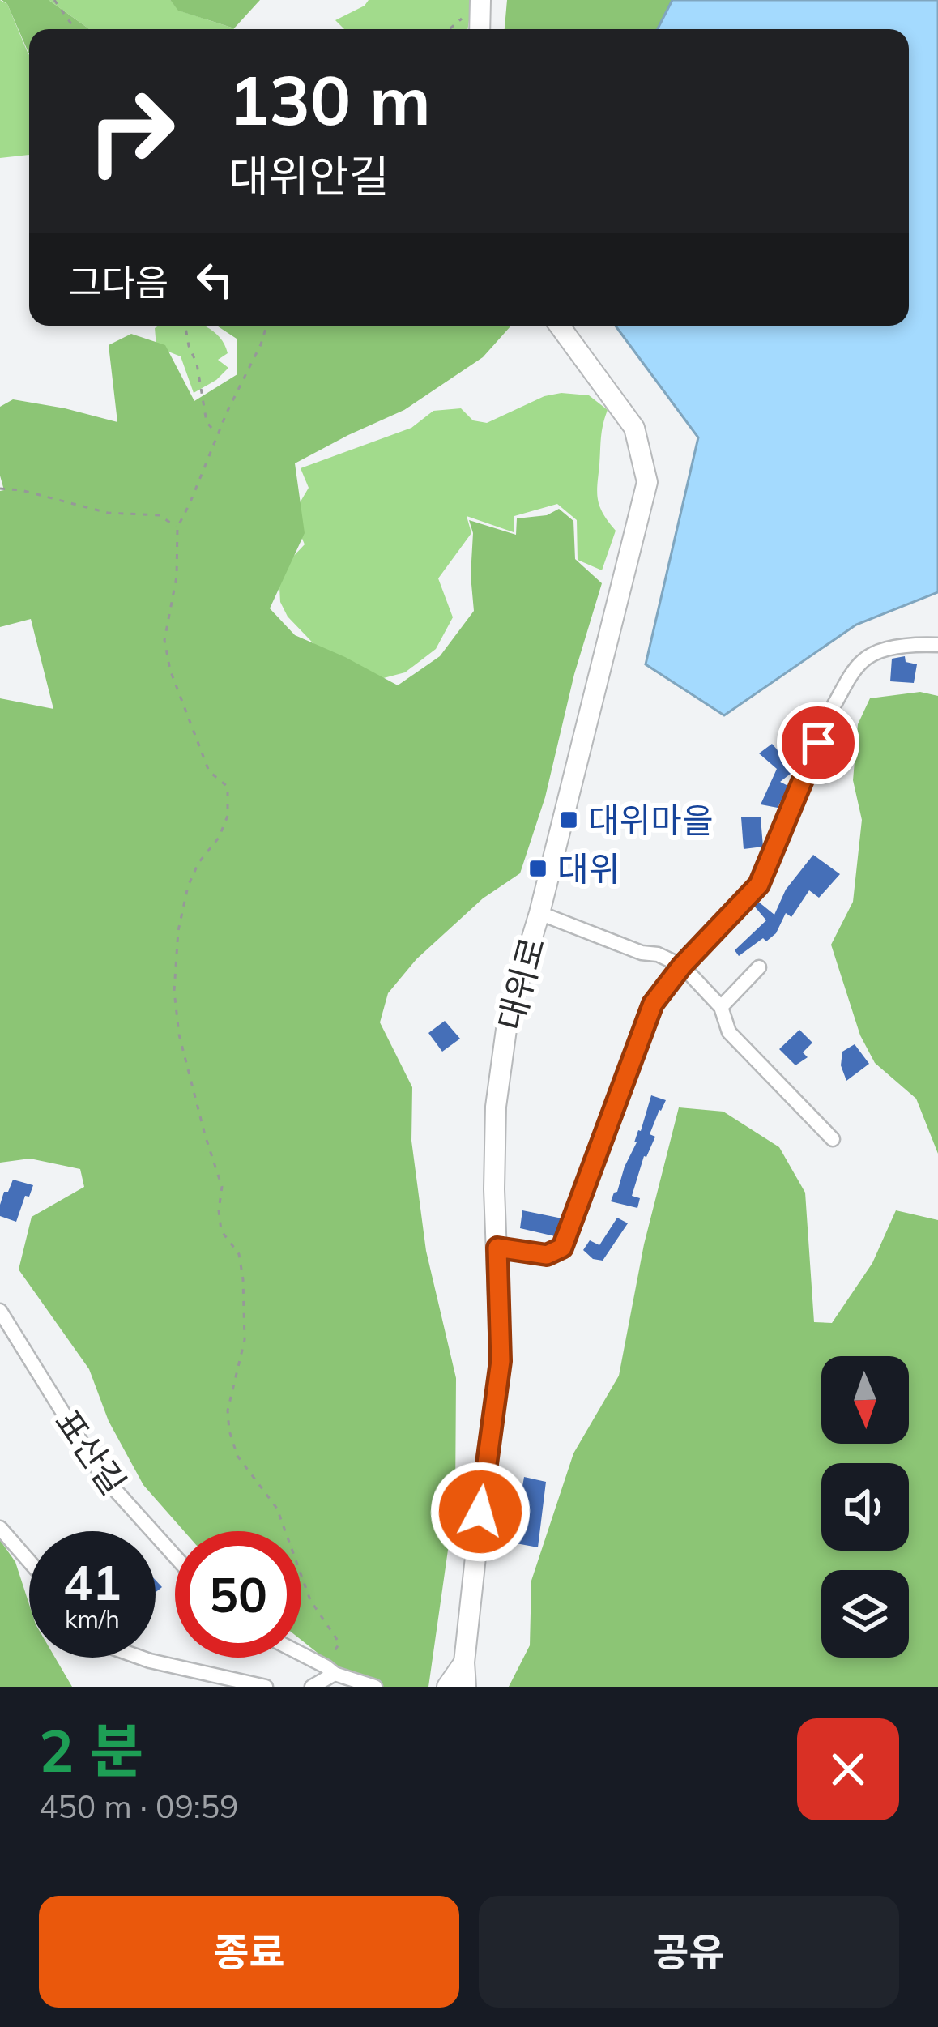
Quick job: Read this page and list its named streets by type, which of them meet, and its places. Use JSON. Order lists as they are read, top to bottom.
{
  "streets": {
    "main road": ["대위로"],
    "street": ["표산길"]
  },
  "places": {
    "transit": ["대위마을", "대위"]
  },
  "north": "bottom",
  "page": {
    "turn": ["130 m", "대위안길"],
    "then": "그다음",
    "speed": "41 km/h",
    "limit": "50",
    "heading": ["2 분", "450 m · 09:59"],
    "buttons": ["종료", "공유"]
  }
}
